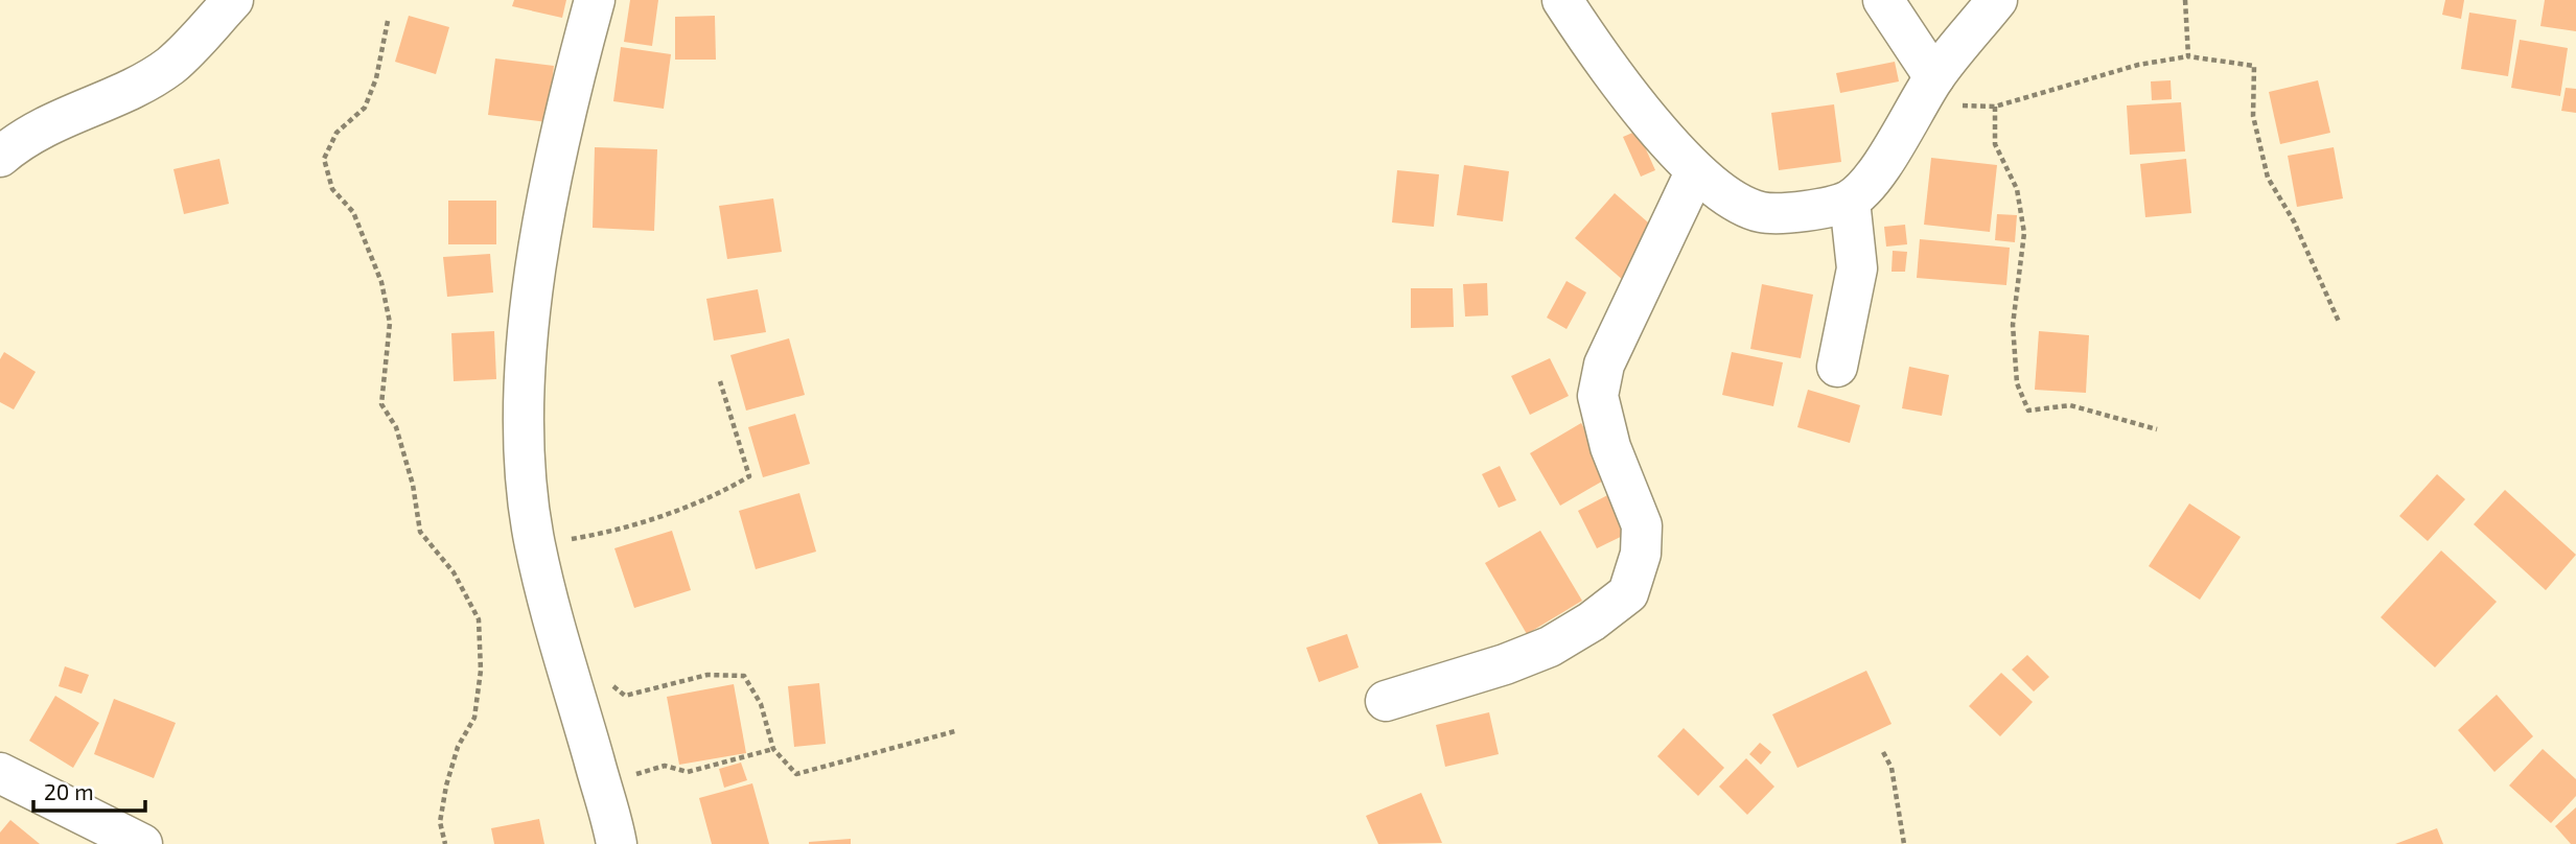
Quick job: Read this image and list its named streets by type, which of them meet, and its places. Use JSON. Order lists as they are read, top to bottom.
{
  "scale_bar": "20 m"
}
